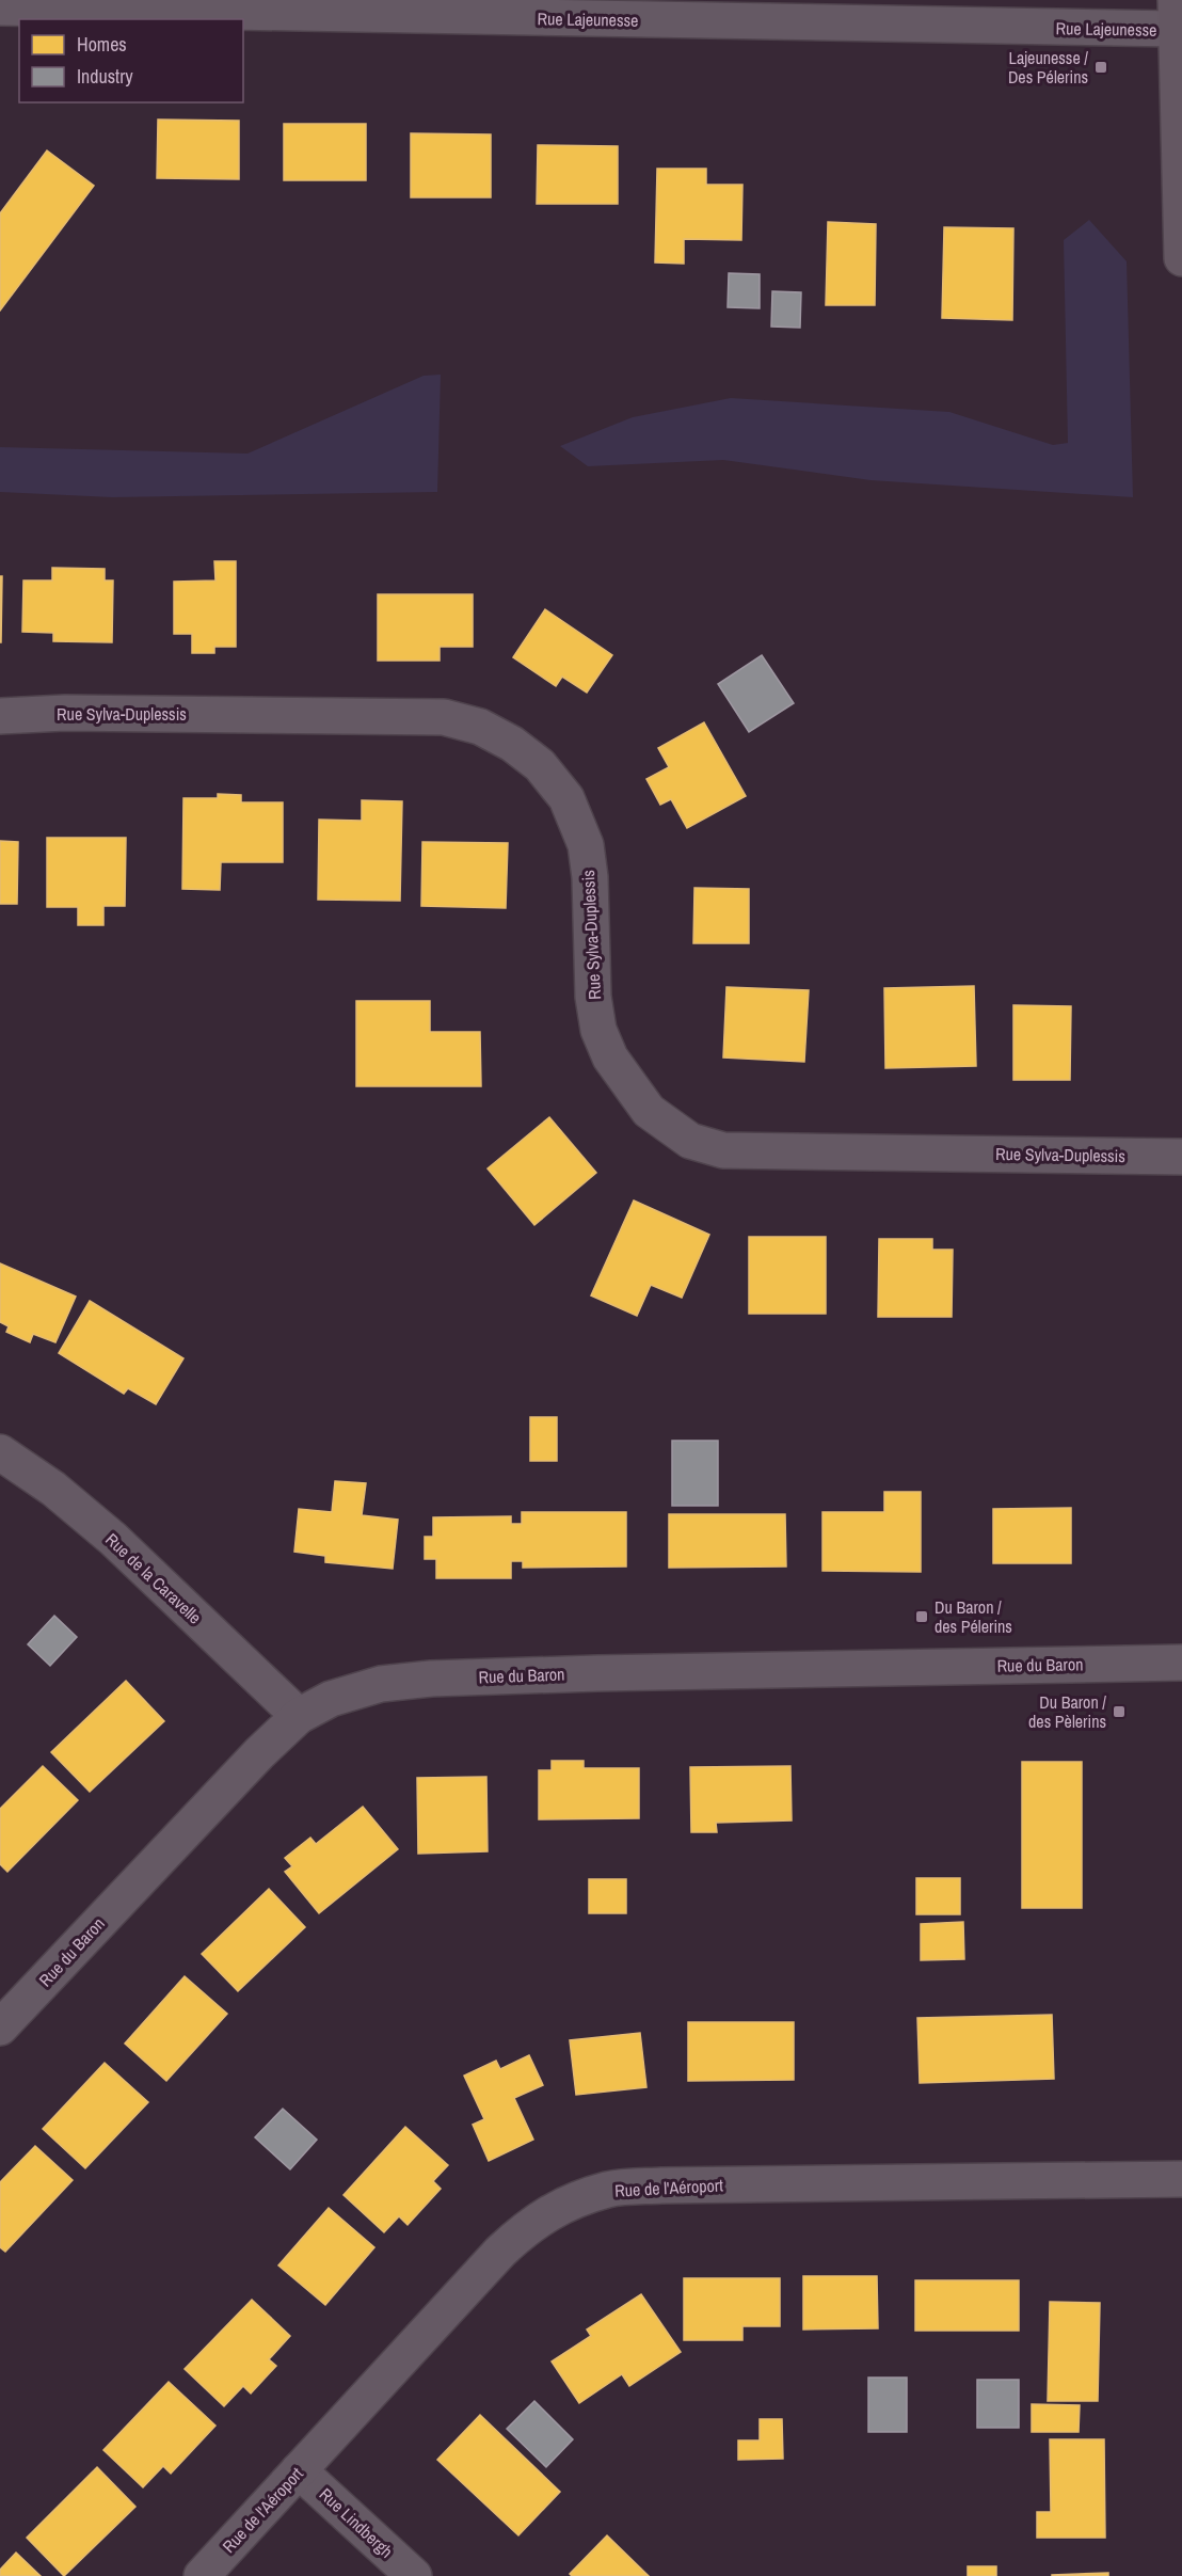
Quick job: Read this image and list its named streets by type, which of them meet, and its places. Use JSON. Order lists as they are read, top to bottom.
{
  "streets": {
    "street": [
      "Rue Lajeunesse",
      "Rue Sylva-Duplessis",
      "Rue de la Caravelle",
      "Rue du Baron",
      "Rue de l'Aéroport",
      "Rue Lindbergh"
    ]
  },
  "crossings": [
    ["Rue de la Caravelle", "Rue du Baron"],
    ["Rue de l'Aéroport", "Rue Lindbergh"]
  ],
  "places": {
    "transit": ["Lajeunesse / Des Pélerins", "Du Baron / des Pélerins", "Du Baron / des Pèlerins"]
  },
  "legend": ["Homes", "Industry"]
}
